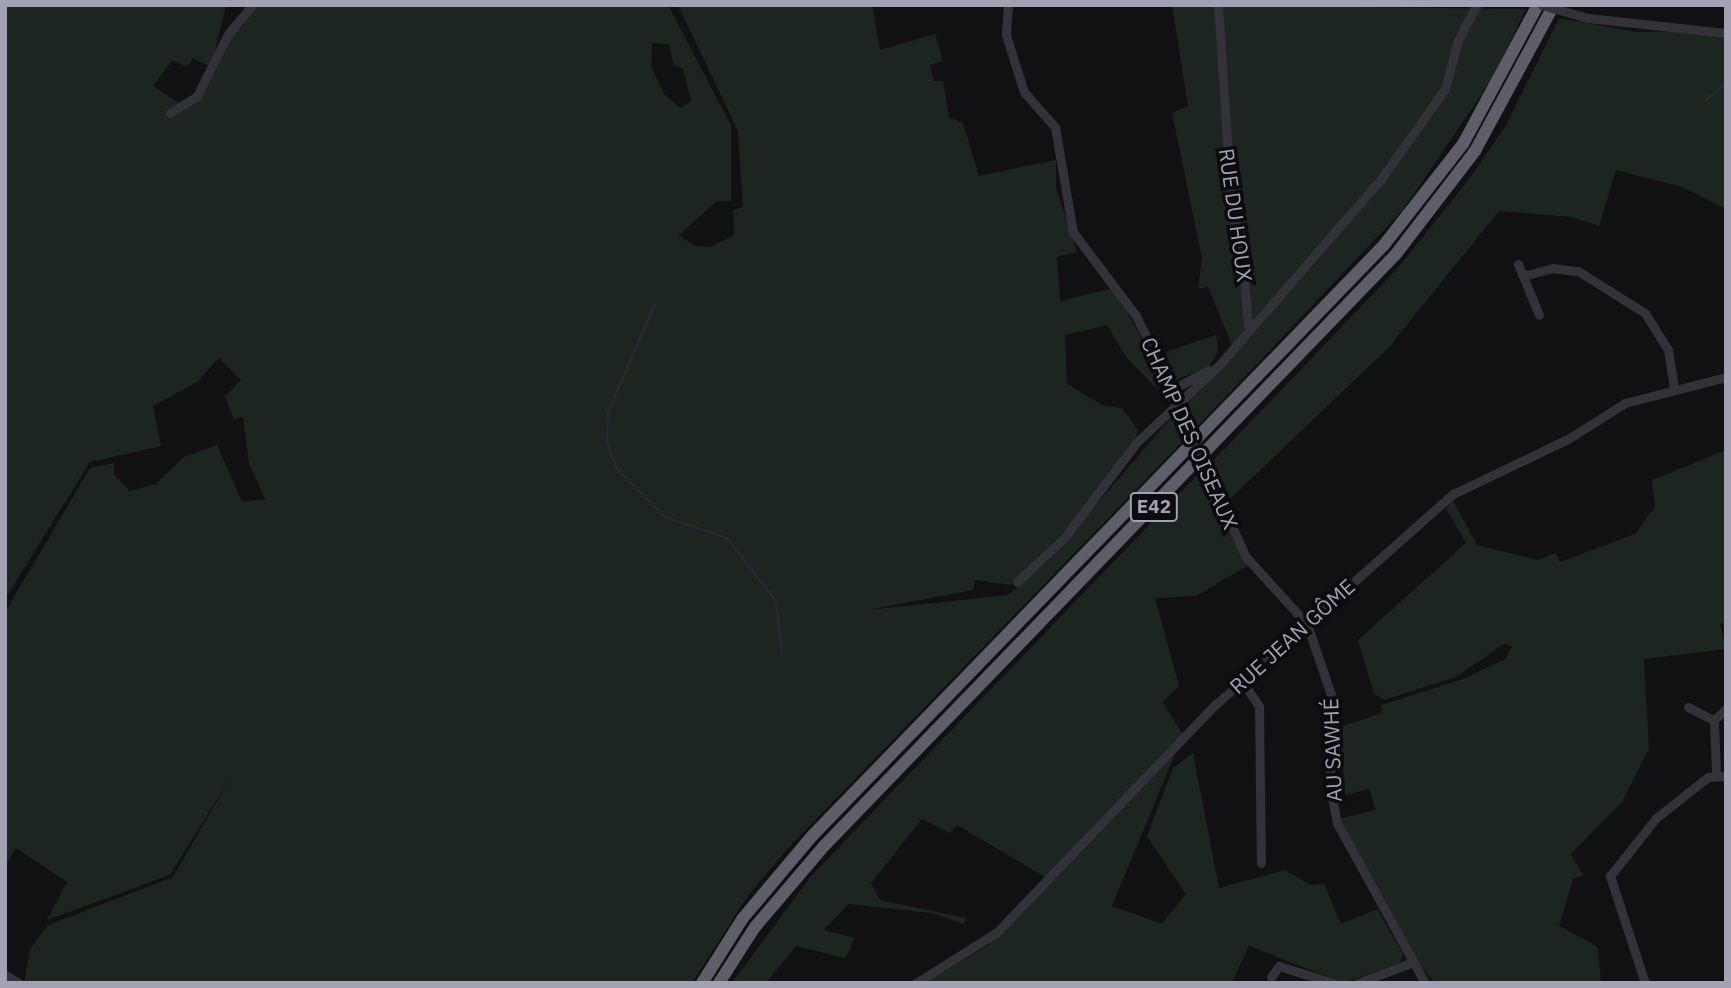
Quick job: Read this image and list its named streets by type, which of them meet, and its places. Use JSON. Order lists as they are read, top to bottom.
{
  "streets": {
    "highway": ["E42"],
    "street": [
      "RUE DU HOUX",
      "CHAMP DES OISEAUX",
      "RUE JEAN GÔME",
      "AU SAWHÉ"
    ]
  },
  "crossings": [
    ["RUE DU HOUX", "CHAMP DES OISEAUX"],
    ["CHAMP DES OISEAUX", "RUE JEAN GÔME"],
    ["CHAMP DES OISEAUX", "AU SAWHÉ"],
    ["RUE JEAN GÔME", "AU SAWHÉ"]
  ]
}
